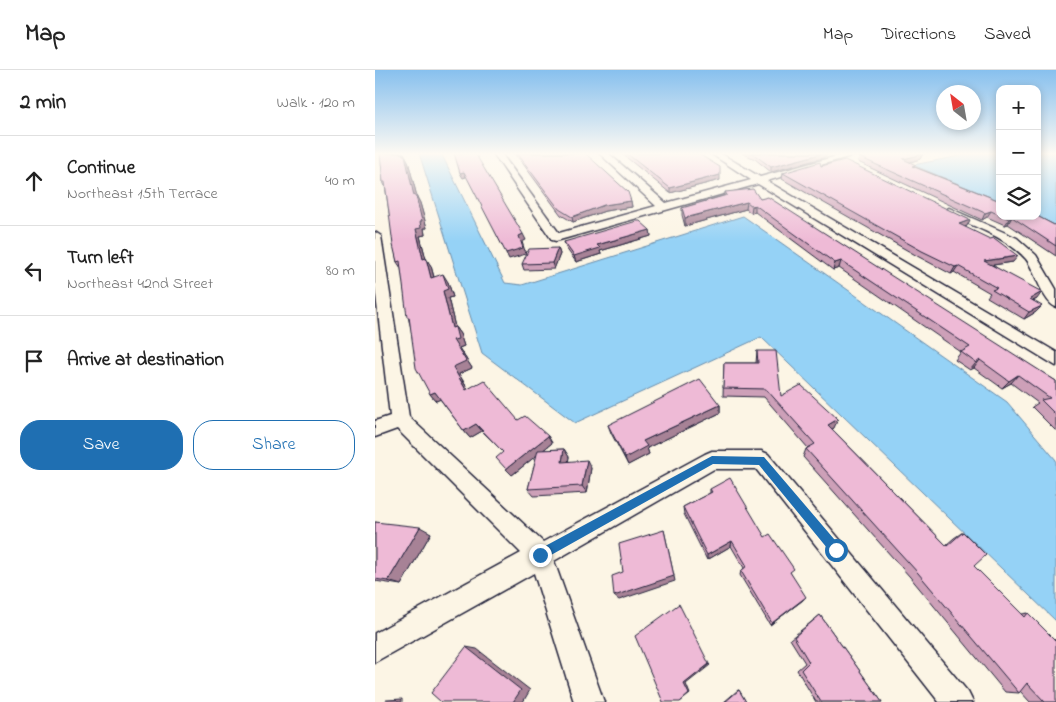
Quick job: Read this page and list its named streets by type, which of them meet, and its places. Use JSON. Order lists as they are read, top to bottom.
{
  "north": "top left",
  "page": {
    "header": "Map",
    "nav": ["Map", "Directions", "Saved"],
    "heading": ["2 min", "Walk · 120 m"],
    "map_buttons": ["+", "−"],
    "list": [
      ["Continue", "Northeast 15th Terrace", "40 m"],
      ["Turn left", "Northeast 42nd Street", "80 m"],
      "Arrive at destination"
    ],
    "buttons": ["Save", "Share"]
  }
}
